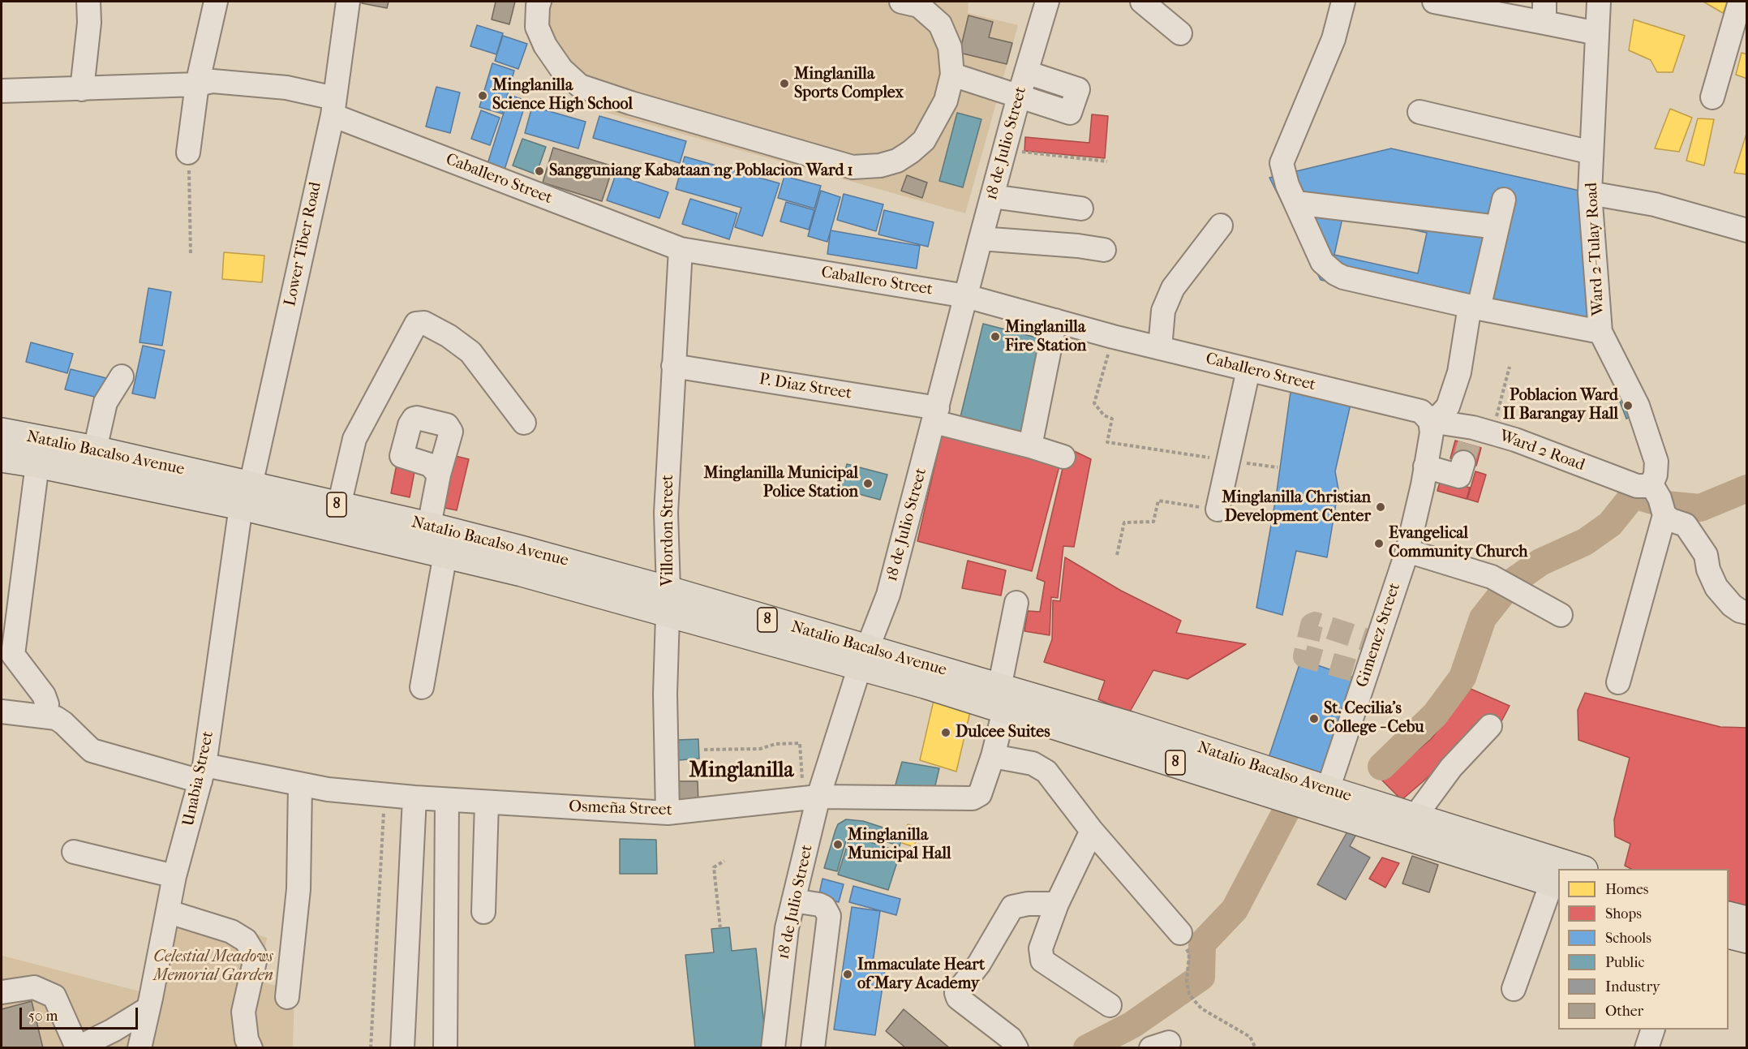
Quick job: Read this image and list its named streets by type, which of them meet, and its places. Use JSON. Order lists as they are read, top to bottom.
{
  "streets": {
    "highway": ["Natalio Bacalso Avenue", "8"],
    "street": [
      "18 de Julio Street",
      "Caballero Street",
      "Lower Tiber Road",
      "Ward 2-Tulay Road",
      "P. Diaz Street",
      "Ward 2 Road",
      "Villordon Street",
      "Gimenez Street",
      "Unabia Street",
      "Osmeña Street"
    ]
  },
  "crossings": [
    ["18 de Julio Street", "Caballero Street"],
    ["18 de Julio Street", "P. Diaz Street"],
    ["18 de Julio Street", "Natalio Bacalso Avenue"],
    ["18 de Julio Street", "Osmeña Street"],
    ["Caballero Street", "Lower Tiber Road"],
    ["Caballero Street", "Ward 2 Road"],
    ["Caballero Street", "Villordon Street"],
    ["Caballero Street", "Gimenez Street"],
    ["Lower Tiber Road", "Natalio Bacalso Avenue"],
    ["Lower Tiber Road", "Unabia Street"],
    ["Ward 2-Tulay Road", "Ward 2 Road"],
    ["P. Diaz Street", "Villordon Street"],
    ["Ward 2 Road", "Gimenez Street"],
    ["Natalio Bacalso Avenue", "Villordon Street"],
    ["Natalio Bacalso Avenue", "Gimenez Street"],
    ["Natalio Bacalso Avenue", "Unabia Street"],
    ["Natalio Bacalso Avenue", "Osmeña Street"],
    ["Villordon Street", "Osmeña Street"],
    ["Unabia Street", "Osmeña Street"]
  ],
  "districts": ["Minglanilla"],
  "parks": ["Celestial Meadows Memorial Garden"],
  "places": [
    "Minglanilla Sports Complex",
    "Minglanilla Science High School",
    "Sangguniang Kabataan ng Poblacion Ward 1",
    "Minglanilla Fire Station",
    "Poblacion Ward II Barangay Hall",
    "Minglanilla Municipal Police Station",
    "Minglanilla Christian Development Center",
    "Evangelical Community Church",
    "St. Cecilia's College - Cebu",
    "Dulcee Suites",
    "Minglanilla Municipal Hall",
    "Immaculate Heart of Mary Academy"
  ],
  "legend": [
    "Homes",
    "Shops",
    "Schools",
    "Public",
    "Industry",
    "Other"
  ],
  "scale_bar": "50 m"
}
